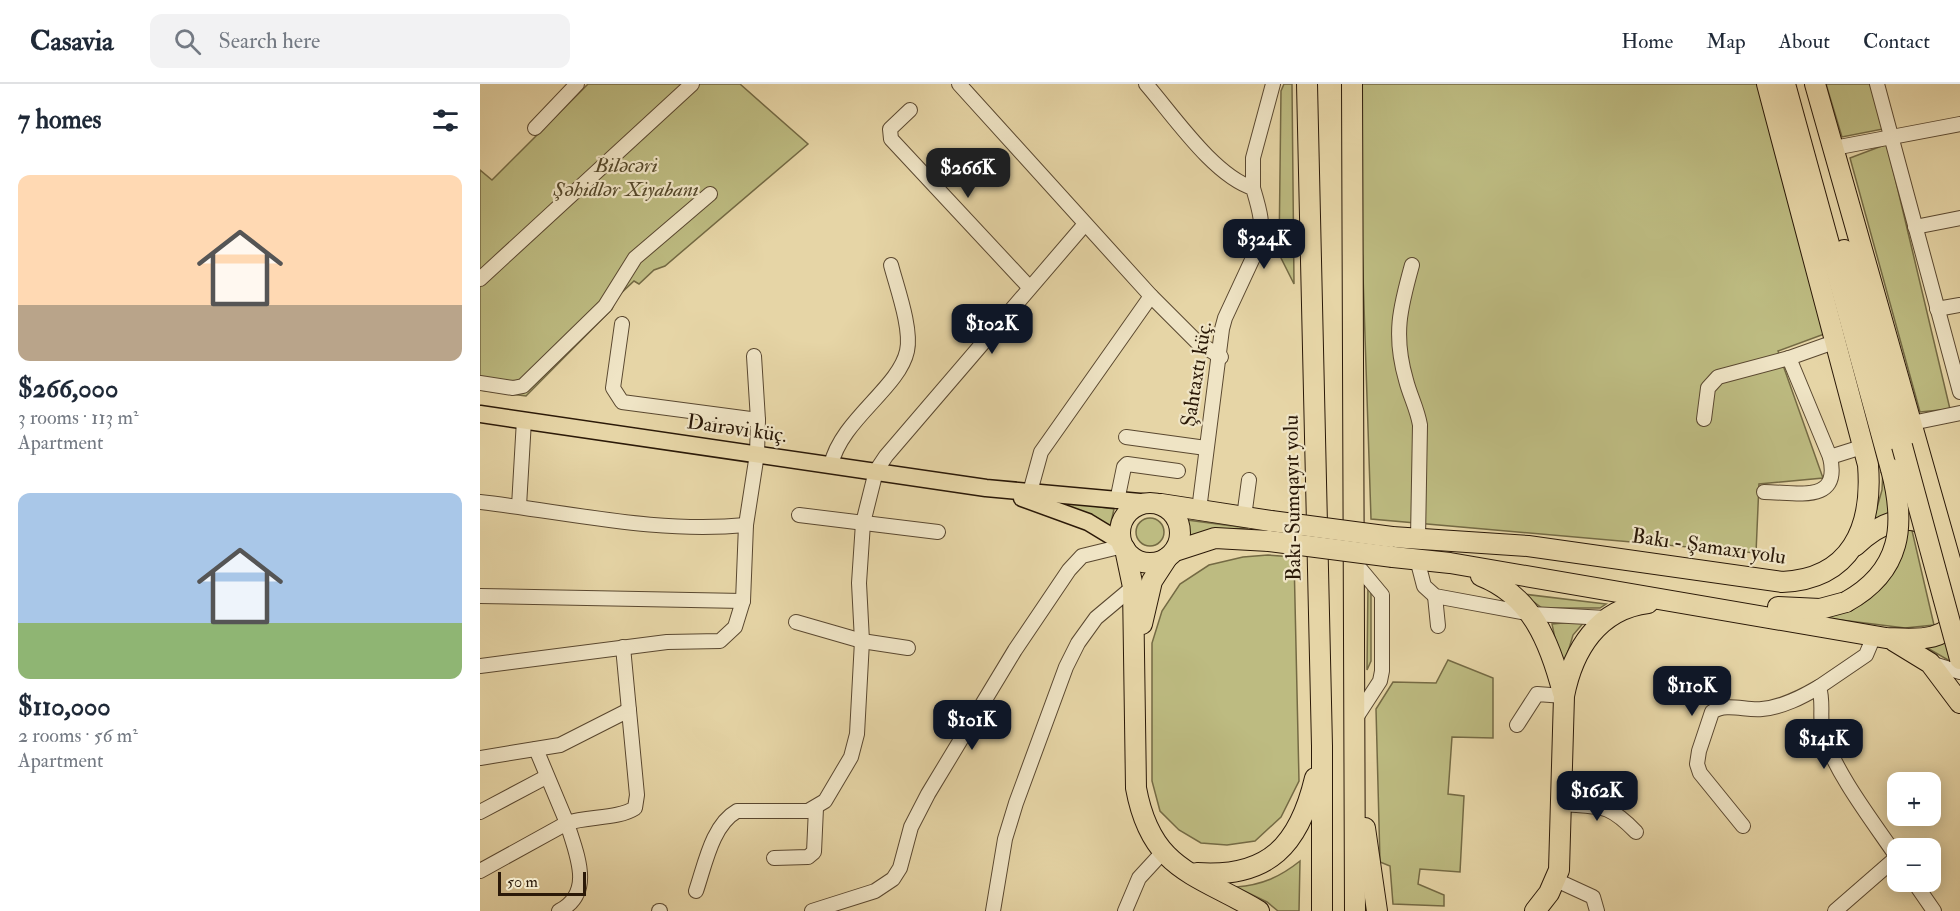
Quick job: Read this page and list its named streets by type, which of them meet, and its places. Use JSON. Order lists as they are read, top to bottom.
{
  "streets": {
    "highway": ["Bakı-Sumqayıt yolu", "Bakı - Şamaxı yolu"],
    "main road": ["Dairəvi küç."],
    "street": ["Şahtaxtı küç."]
  },
  "parks": ["Biləcəri Şəhidlər Xiyabanı"],
  "scale_bar": "50 m",
  "page": {
    "header": "Casavia",
    "search": "Search here",
    "nav": [
      "Home",
      "Map",
      "About",
      "Contact"
    ],
    "heading": "7 homes",
    "price": [
      "$266K",
      "$324K",
      "$102K",
      "$110K",
      "$101K",
      "$141K",
      "$162K"
    ],
    "list": [
      {
        "name": "$266,000",
        "note": "3 rooms · 113 m² · Apartment"
      },
      {
        "name": "$110,000",
        "note": "2 rooms · 56 m² · Apartment"
      }
    ],
    "map_buttons": ["+", "−"],
    "scale": "50 m"
  }
}
